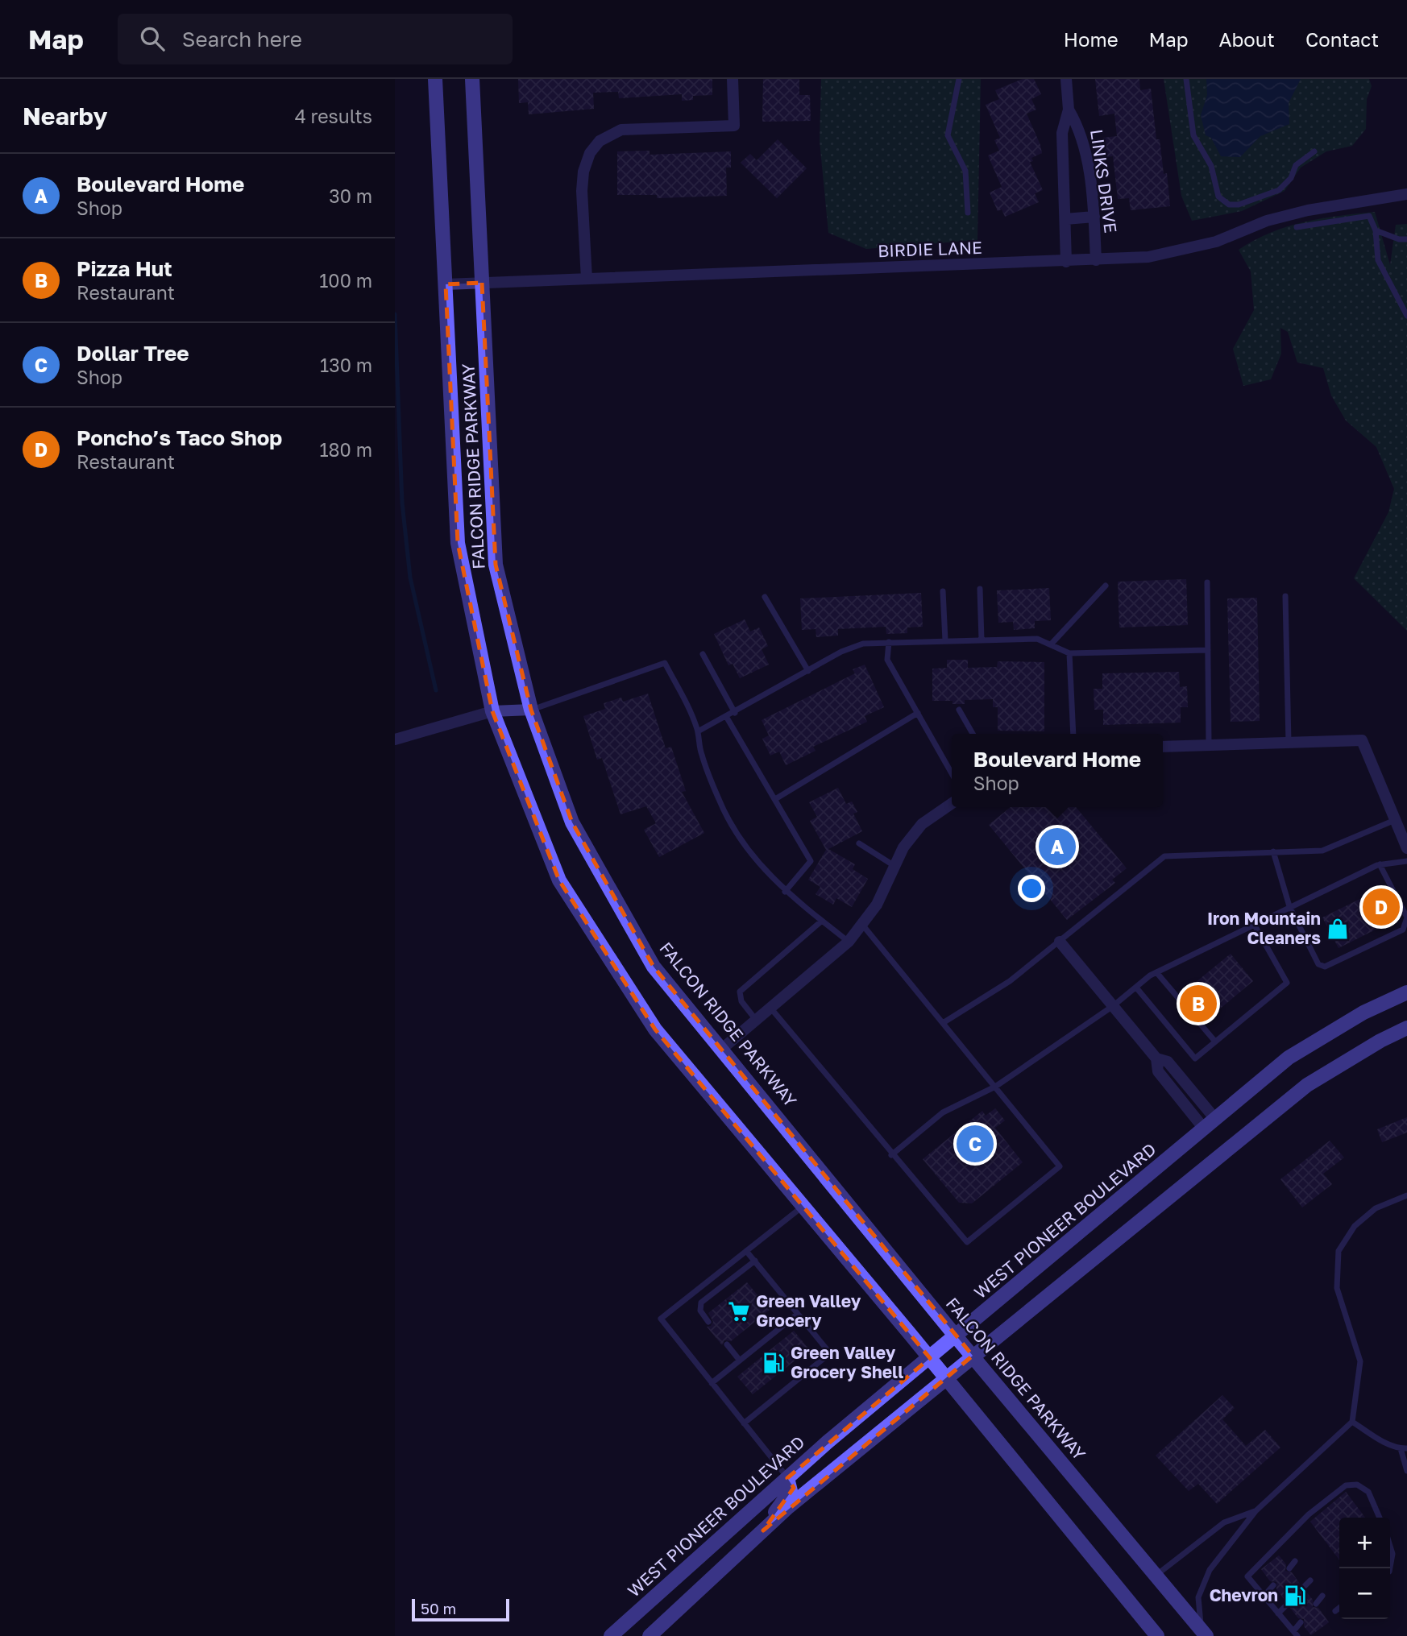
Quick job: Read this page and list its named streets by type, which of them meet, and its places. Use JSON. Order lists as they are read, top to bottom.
{
  "streets": {
    "main road": ["FALCON RIDGE PARKWAY", "WEST PIONEER BOULEVARD"],
    "street": ["LINKS DRIVE", "BIRDIE LANE"]
  },
  "crossings": [
    ["LINKS DRIVE", "BIRDIE LANE"],
    ["BIRDIE LANE", "FALCON RIDGE PARKWAY"],
    ["FALCON RIDGE PARKWAY", "WEST PIONEER BOULEVARD"]
  ],
  "places": {
    "shop": ["Iron Mountain Cleaners"],
    "supermarket": ["Green Valley Grocery"],
    "fuel station": ["Green Valley Grocery Shell", "Chevron"]
  },
  "scale_bar": "50 m",
  "page": {
    "header": "Map",
    "search": "Search here",
    "nav": [
      "Home",
      "Map",
      "About",
      "Contact"
    ],
    "heading": ["Nearby", "4 results"],
    "list": [
      {
        "mark": "A",
        "name": "Boulevard Home",
        "note": "Shop",
        "value": "30 m"
      },
      {
        "mark": "B",
        "name": "Pizza Hut",
        "note": "Restaurant",
        "value": "100 m"
      },
      {
        "mark": "C",
        "name": "Dollar Tree",
        "note": "Shop",
        "value": "130 m"
      },
      {
        "mark": "D",
        "name": "Poncho’s Taco Shop",
        "note": "Restaurant",
        "value": "180 m"
      }
    ],
    "popup": ["Boulevard Home", "Shop"],
    "pins": [
      "A",
      "D",
      "B",
      "C"
    ],
    "map_buttons": ["+", "−"],
    "scale": "50 m"
  }
}
